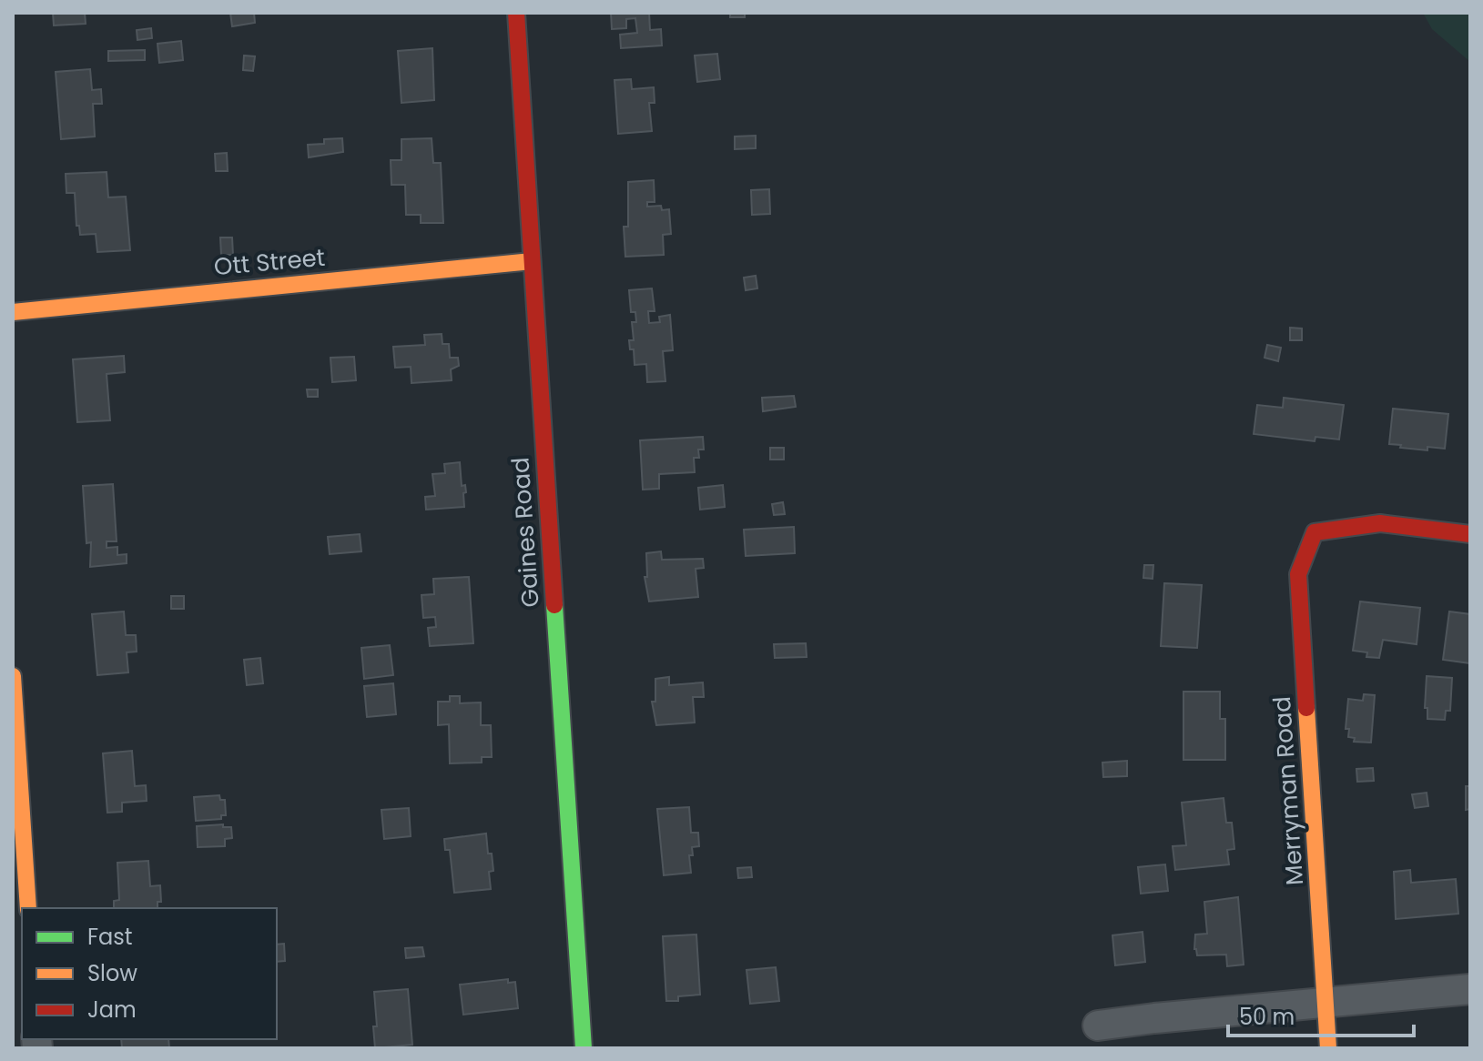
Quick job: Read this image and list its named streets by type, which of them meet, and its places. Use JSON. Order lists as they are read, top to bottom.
{
  "streets": {
    "street": ["Ott Street", "Gaines Road", "Merryman Road"]
  },
  "crossings": [
    ["Ott Street", "Gaines Road"]
  ],
  "legend": ["Fast", "Slow", "Jam"],
  "scale_bar": "50 m"
}
